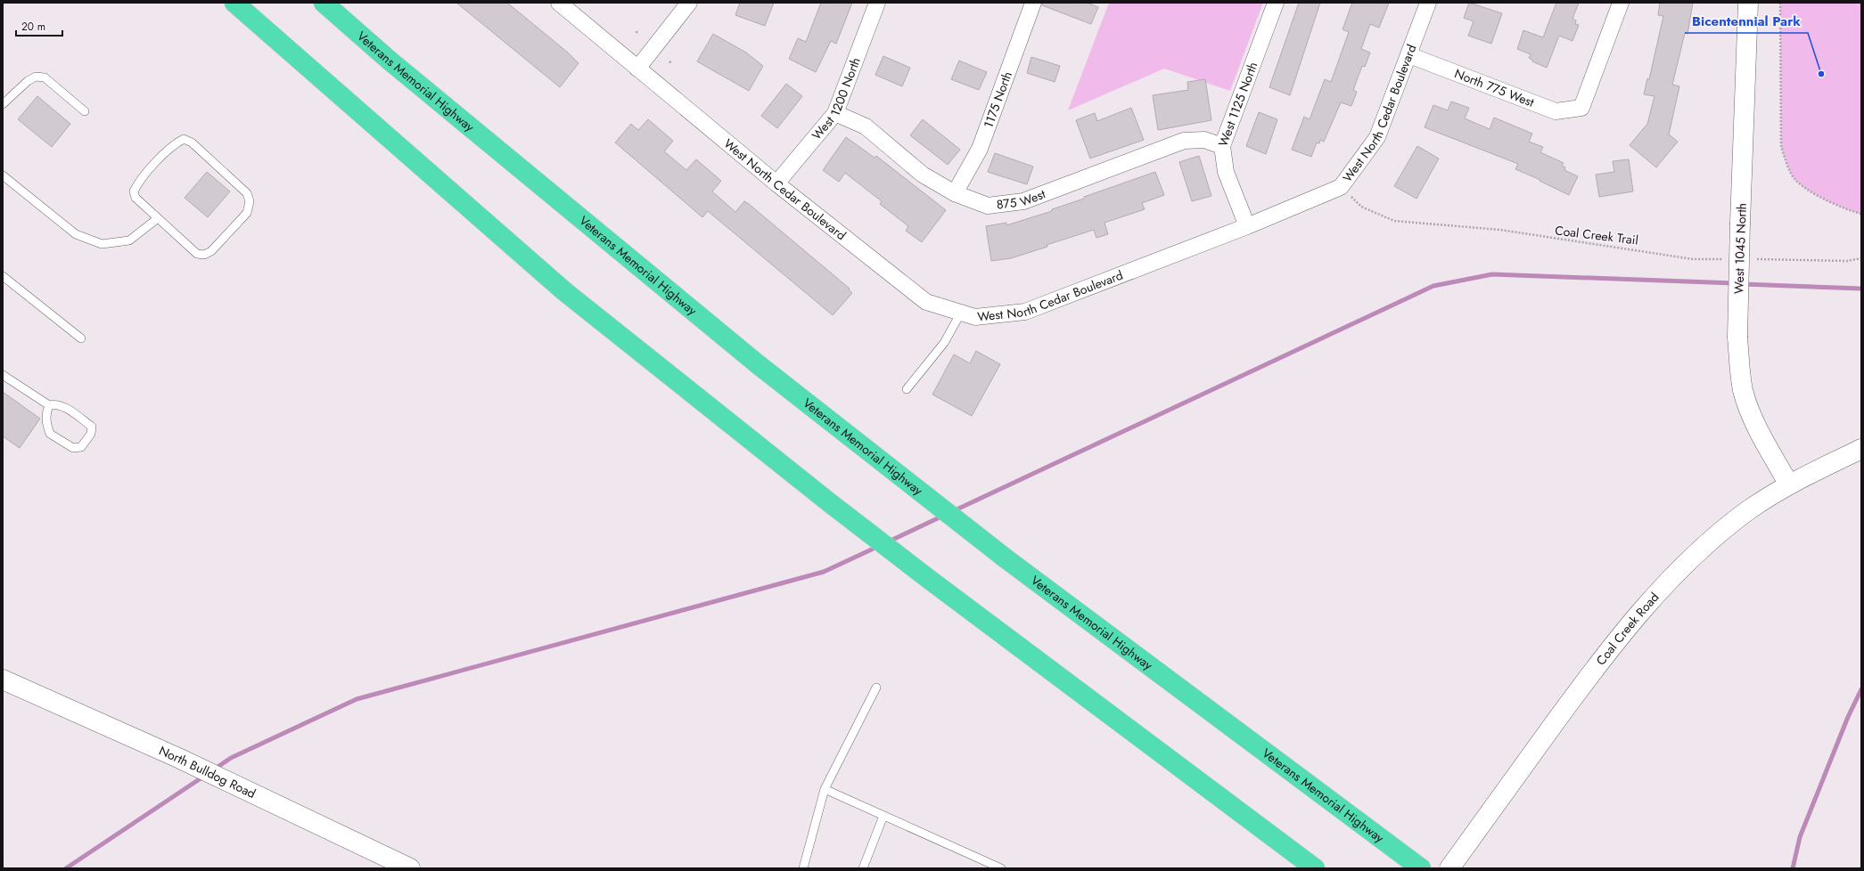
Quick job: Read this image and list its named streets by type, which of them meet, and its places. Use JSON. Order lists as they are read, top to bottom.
{
  "streets": {
    "highway": ["Veterans Memorial Highway"],
    "main road": ["West 1045 North", "Coal Creek Road", "North Bulldog Road"],
    "street": [
      "North 775 West",
      "West 1200 North",
      "1175 North",
      "West 1125 North",
      "West North Cedar Boulevard",
      "875 West"
    ],
    "path": ["Coal Creek Trail"]
  },
  "crossings": [
    ["North 775 West", "West North Cedar Boulevard"],
    ["West 1200 North", "West North Cedar Boulevard"],
    ["West 1200 North", "875 West"],
    ["1175 North", "875 West"],
    ["West 1125 North", "West North Cedar Boulevard"],
    ["West 1125 North", "875 West"],
    ["West North Cedar Boulevard", "Coal Creek Trail"],
    ["West 1045 North", "Coal Creek Road"]
  ],
  "places": ["Bicentennial Park"],
  "scale_bar": "20 m"
}
